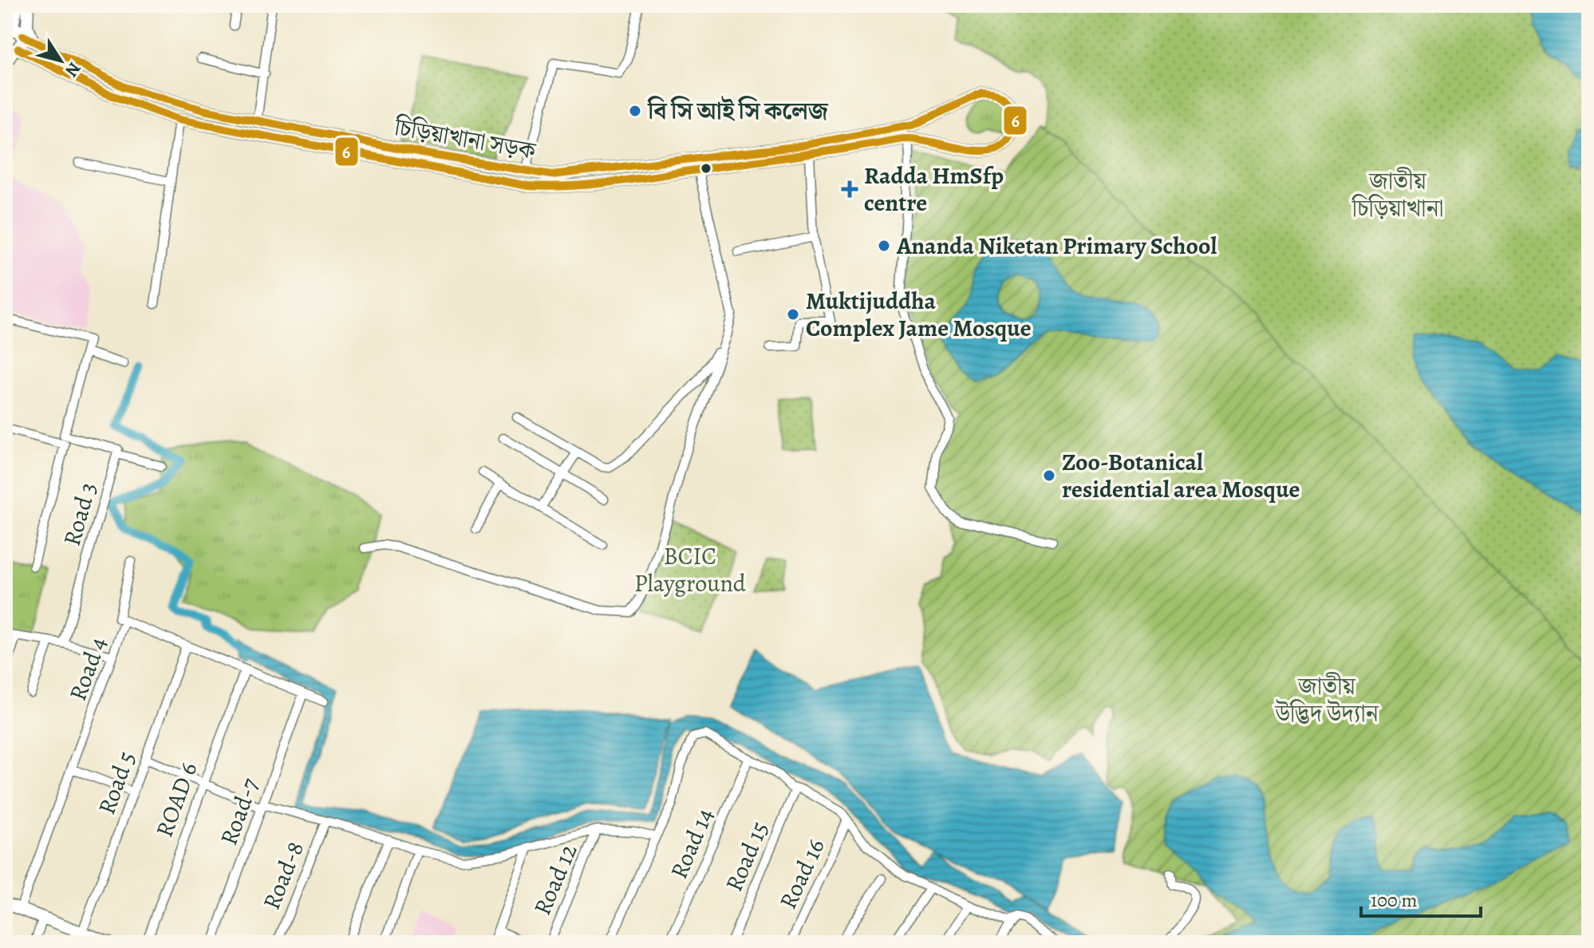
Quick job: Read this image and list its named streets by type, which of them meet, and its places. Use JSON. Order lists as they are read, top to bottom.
{
  "streets": {
    "main road": ["চিড়িয়াখানা সড়ক"],
    "street": [
      "Road 3",
      "Road 4",
      "Road 5",
      "ROAD 6",
      "Road-7",
      "Road 14",
      "Road 15",
      "Road 16",
      "Road-8",
      "Road 12"
    ]
  },
  "crossings": [
    ["Road 4", "Road 5"],
    ["Road 4", "ROAD 6"],
    ["Road 4", "Road-7"],
    ["Road 5", "Road-7"],
    ["ROAD 6", "Road-7"],
    ["Road-7", "Road-8"],
    ["Road-7", "Road 12"]
  ],
  "parks": ["জাতীয় চিড়িয়াখানা", "BCIC Playground", "জাতীয় উদ্ভিদ উদ্যান"],
  "places": {
    "other": [
      "বি সি আই সি কলেজ",
      "Ananda Niketan Primary School",
      "Muktijuddha Complex Jame Mosque",
      "Zoo-Botanical residential area Mosque"
    ],
    "health": ["Radda HmSfp centre"]
  },
  "lines": ["transit line 6"],
  "scale_bar": "100 m",
  "north": "bottom right"
}
